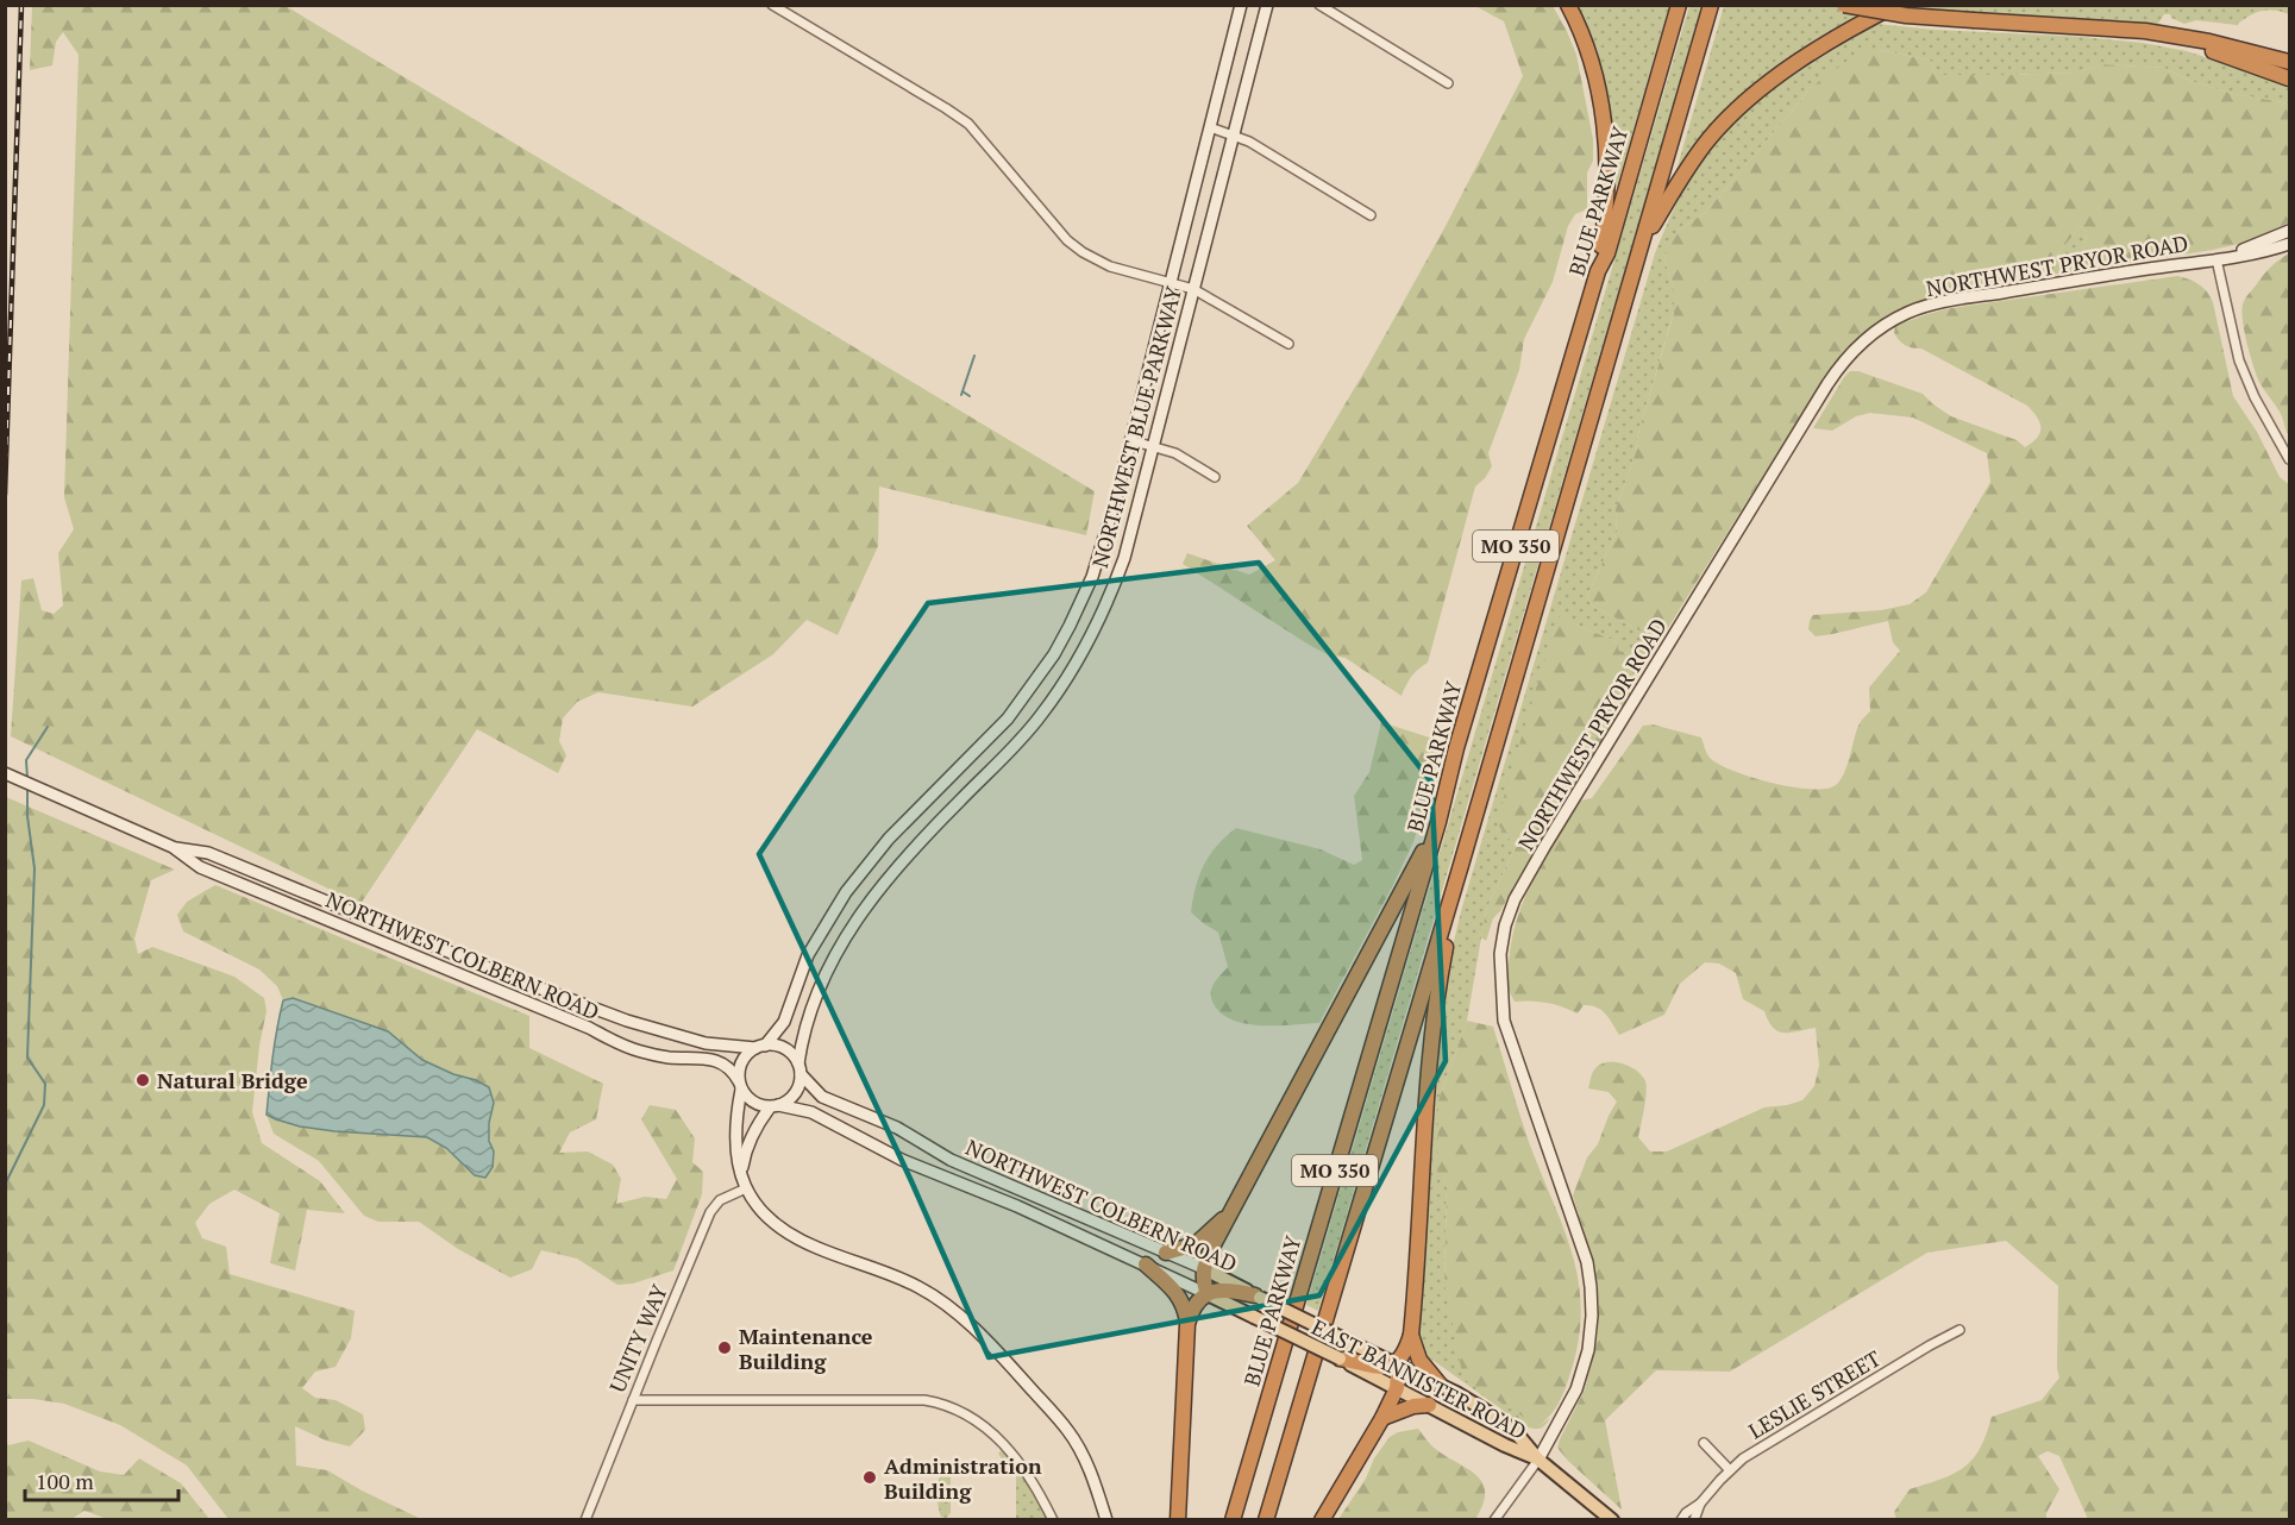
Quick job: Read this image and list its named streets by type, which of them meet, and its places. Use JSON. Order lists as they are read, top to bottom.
{
  "streets": {
    "highway": ["BLUE PARKWAY", "MO 350"],
    "main road": [
      "NORTHWEST PRYOR ROAD",
      "NORTHWEST BLUE PARKWAY",
      "NORTHWEST COLBERN ROAD",
      "EAST BANNISTER ROAD"
    ],
    "street": ["UNITY WAY", "LESLIE STREET"]
  },
  "crossings": [
    ["NORTHWEST PRYOR ROAD", "EAST BANNISTER ROAD"],
    ["NORTHWEST BLUE PARKWAY", "NORTHWEST COLBERN ROAD"],
    ["NORTHWEST COLBERN ROAD", "EAST BANNISTER ROAD"]
  ],
  "places": ["Natural Bridge", "Maintenance Building", "Administration Building"],
  "scale_bar": "100 m"
}
